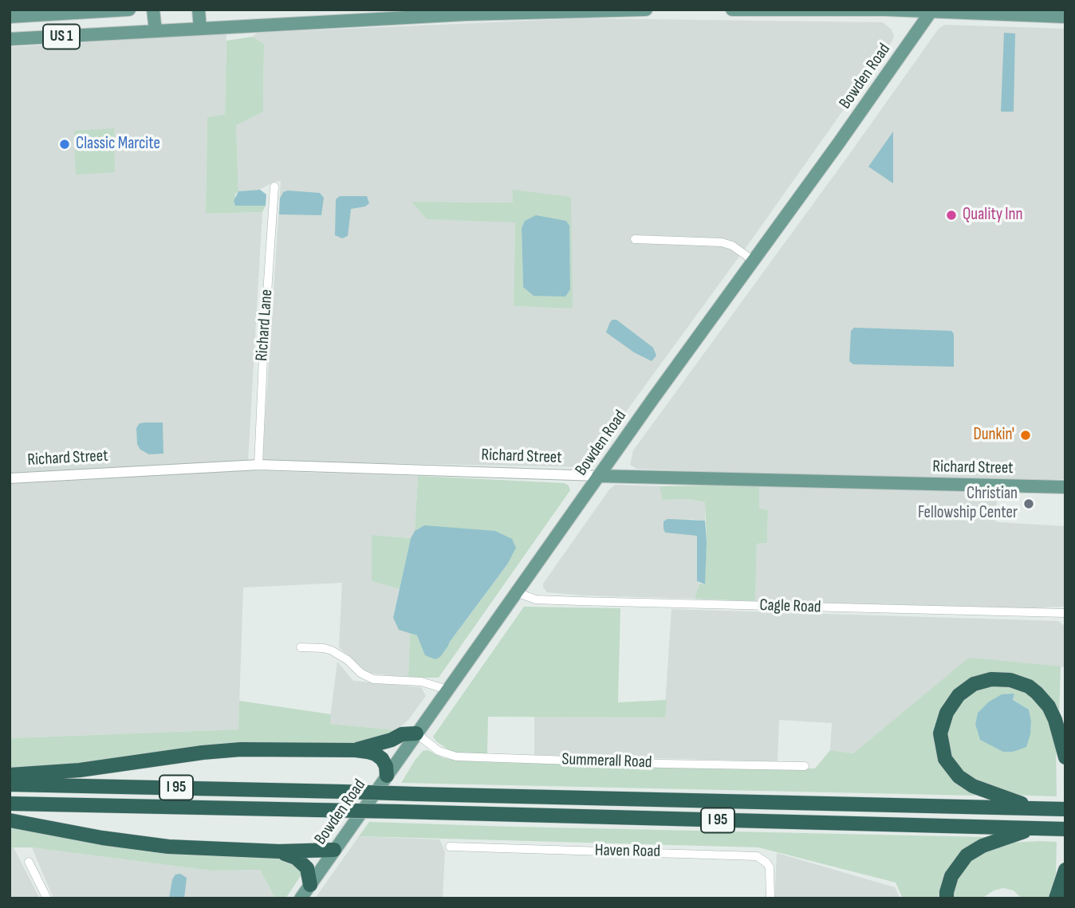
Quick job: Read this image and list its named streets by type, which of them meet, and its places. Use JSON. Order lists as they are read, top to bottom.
{
  "streets": {
    "highway": ["I 95"],
    "main road": ["US 1", "Bowden Road", "Richard Street"],
    "street": [
      "Richard Lane",
      "Cagle Road",
      "Summerall Road",
      "Haven Road"
    ]
  },
  "crossings": [
    ["Bowden Road", "Richard Street"],
    ["Bowden Road", "Cagle Road"],
    ["Bowden Road", "Summerall Road"],
    ["Richard Lane", "Richard Street"]
  ],
  "places": [
    "Classic Marcite",
    "Quality Inn",
    "Dunkin'",
    "Christian Fellowship Center"
  ]
}
